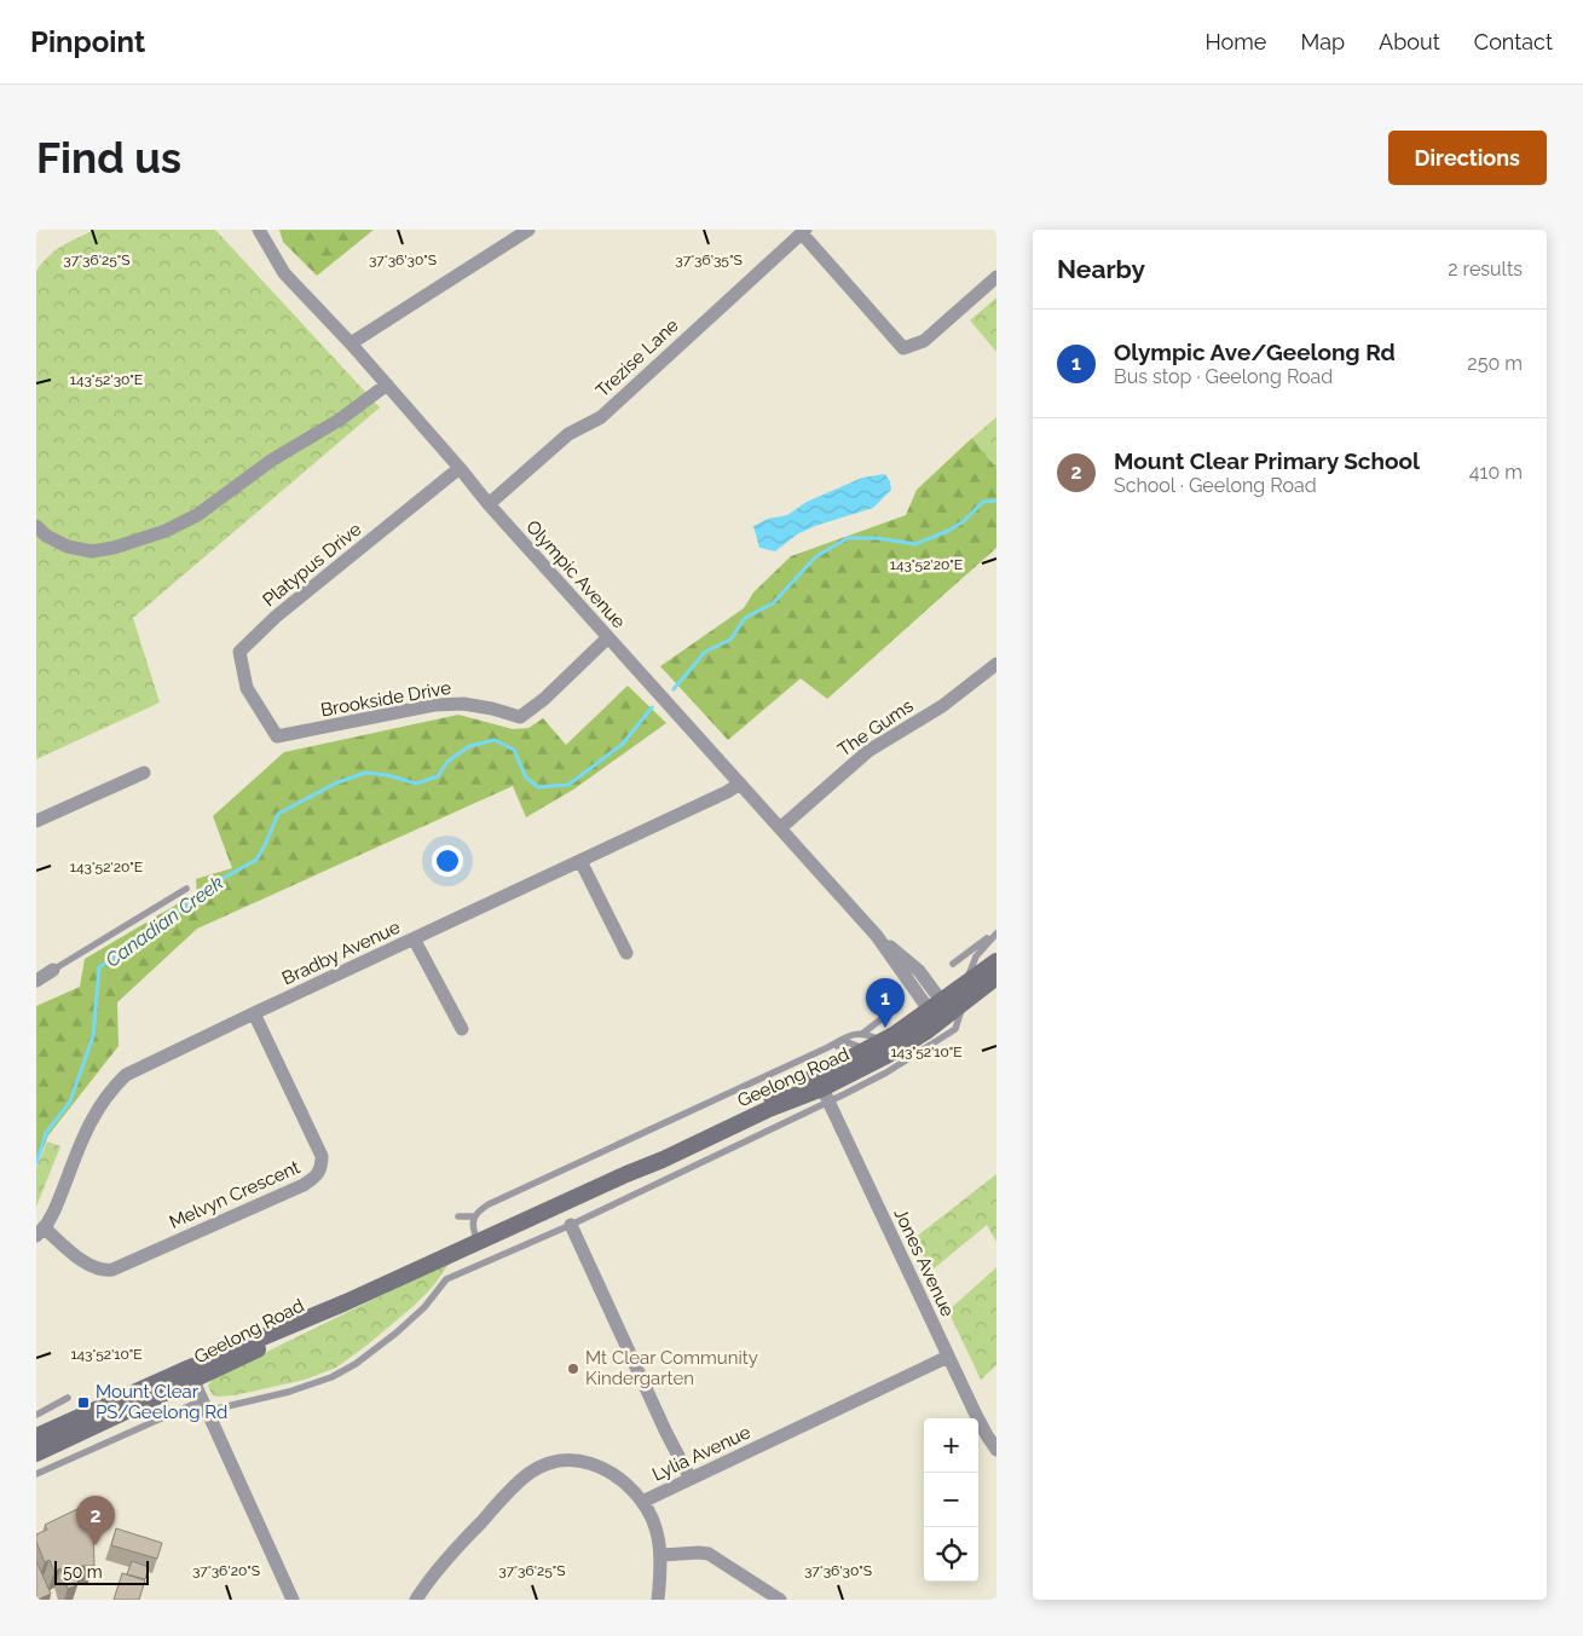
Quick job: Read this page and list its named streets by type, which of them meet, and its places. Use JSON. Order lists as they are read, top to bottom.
{
  "streets": {
    "main road": ["Geelong Road"],
    "street": [
      "Trezise Lane",
      "Platypus Drive",
      "Olympic Avenue",
      "Brookside Drive",
      "The Gums",
      "Bradby Avenue",
      "Melvyn Crescent",
      "Jones Avenue",
      "Lylia Avenue"
    ]
  },
  "crossings": [
    ["Trezise Lane", "Olympic Avenue"],
    ["Platypus Drive", "Olympic Avenue"],
    ["Platypus Drive", "Brookside Drive"],
    ["Olympic Avenue", "Brookside Drive"],
    ["Olympic Avenue", "The Gums"],
    ["Olympic Avenue", "Bradby Avenue"],
    ["Olympic Avenue", "Geelong Road"],
    ["Bradby Avenue", "Melvyn Crescent"],
    ["Geelong Road", "Jones Avenue"],
    ["Jones Avenue", "Lylia Avenue"]
  ],
  "water": ["Canadian Creek"],
  "places": {
    "other": ["Mt Clear Community Kindergarten"],
    "transit": ["Mount Clear PS/Geelong Rd"]
  },
  "scale_bar": "50 m",
  "page": {
    "header": "Pinpoint",
    "nav": [
      "Home",
      "Map",
      "About",
      "Contact"
    ],
    "buttons": "Directions",
    "title": "Find us",
    "heading": ["Nearby", "2 results"],
    "list": [
      {
        "mark": "1",
        "name": "Olympic Ave/Geelong Rd",
        "note": "Bus stop · Geelong Road",
        "value": "250 m"
      },
      {
        "mark": "2",
        "name": "Mount Clear Primary School",
        "note": "School · Geelong Road",
        "value": "410 m"
      }
    ],
    "pins": ["1", "2"],
    "map_buttons": ["+", "−"],
    "scale": "50 m"
  },
  "coordinates": [
    "37°36'25\"S",
    "37°36'30\"S",
    "37°36'35\"S",
    "143°52'30\"E",
    "143°52'20\"E",
    "143°52'10\"E",
    "37°36'20\"S"
  ]
}
